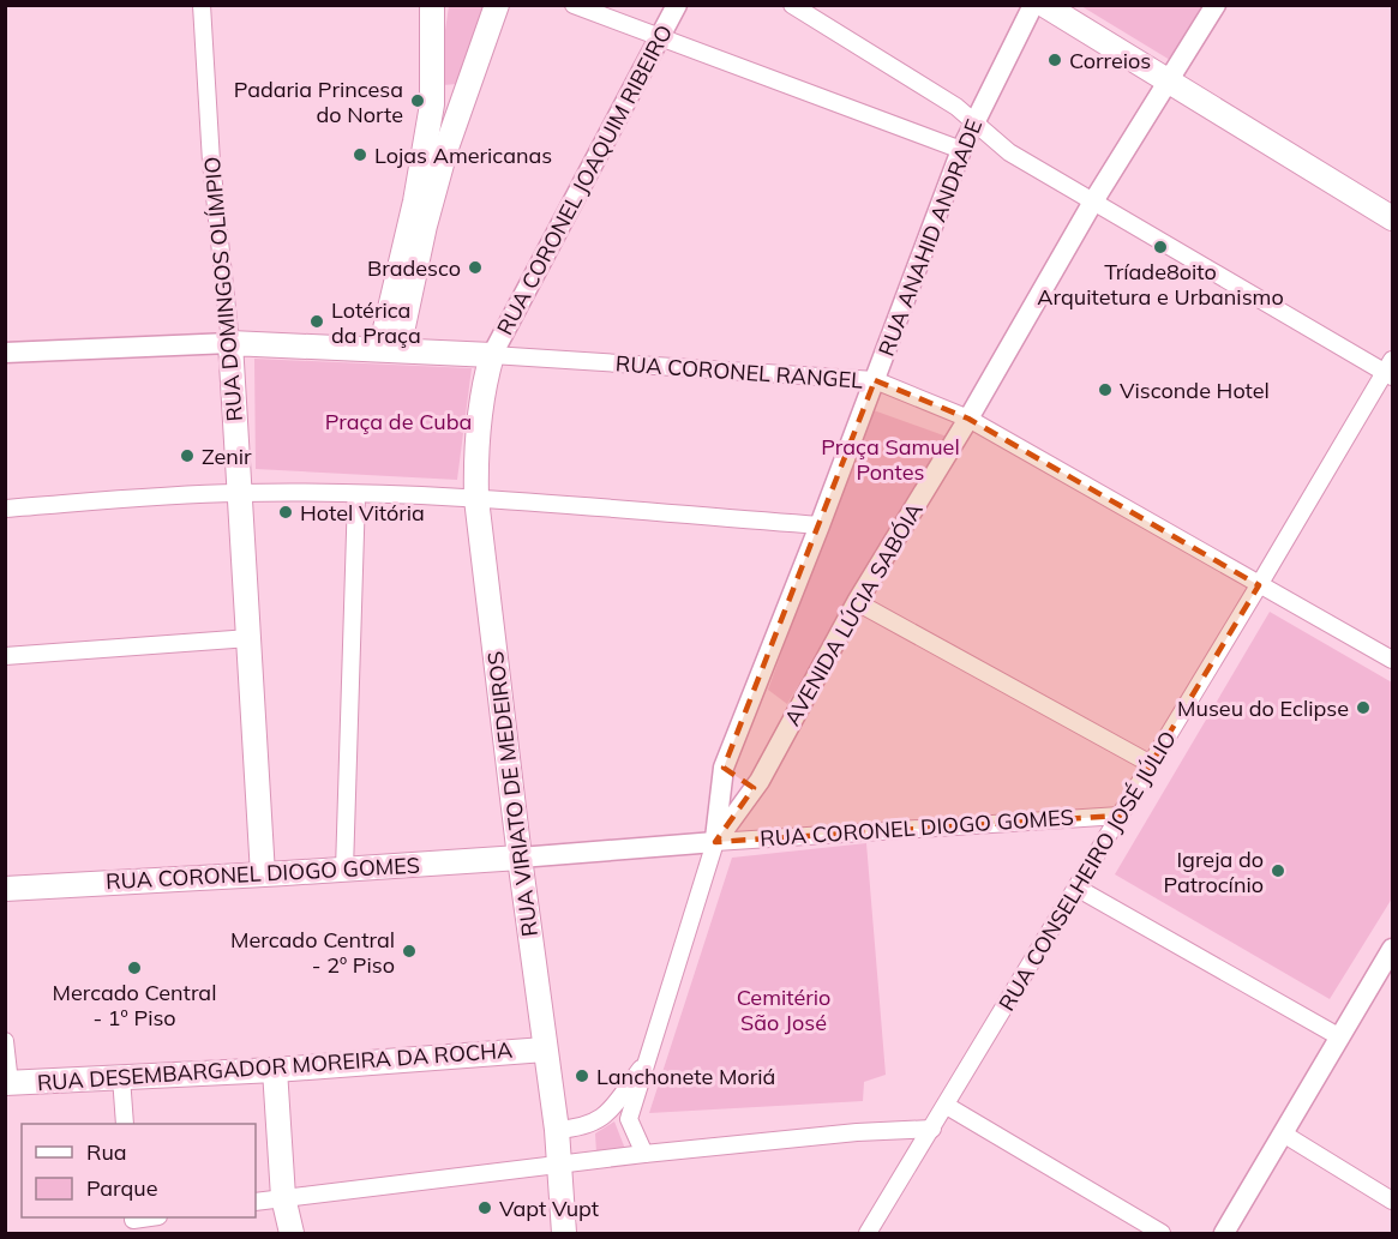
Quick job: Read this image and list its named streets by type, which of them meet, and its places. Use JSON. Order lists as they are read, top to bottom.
{
  "streets": {
    "main road": [
      "RUA DOMINGOS OLÍMPIO",
      "RUA CORONEL RANGEL",
      "RUA VIRIATO DE MEDEIROS",
      "RUA CORONEL DIOGO GOMES",
      "RUA DESEMBARGADOR MOREIRA DA ROCHA"
    ],
    "street": [
      "RUA CORONEL JOAQUIM RIBEIRO",
      "RUA ANAHID ANDRADE",
      "AVENIDA LÚCIA SABÓIA",
      "RUA CONSELHEIRO JOSÉ JÚLIO"
    ]
  },
  "crossings": [
    ["RUA CORONEL JOAQUIM RIBEIRO", "RUA CORONEL RANGEL"],
    ["RUA CORONEL JOAQUIM RIBEIRO", "RUA VIRIATO DE MEDEIROS"],
    ["RUA ANAHID ANDRADE", "RUA CORONEL RANGEL"],
    ["RUA ANAHID ANDRADE", "AVENIDA LÚCIA SABÓIA"],
    ["RUA ANAHID ANDRADE", "RUA CORONEL DIOGO GOMES"],
    ["RUA DOMINGOS OLÍMPIO", "RUA CORONEL RANGEL"],
    ["RUA DOMINGOS OLÍMPIO", "RUA CORONEL DIOGO GOMES"],
    ["RUA CORONEL RANGEL", "AVENIDA LÚCIA SABÓIA"],
    ["RUA CORONEL RANGEL", "RUA VIRIATO DE MEDEIROS"],
    ["RUA CORONEL RANGEL", "RUA CONSELHEIRO JOSÉ JÚLIO"],
    ["AVENIDA LÚCIA SABÓIA", "RUA VIRIATO DE MEDEIROS"],
    ["AVENIDA LÚCIA SABÓIA", "RUA CORONEL DIOGO GOMES"],
    ["RUA VIRIATO DE MEDEIROS", "RUA CORONEL DIOGO GOMES"],
    ["RUA VIRIATO DE MEDEIROS", "RUA DESEMBARGADOR MOREIRA DA ROCHA"],
    ["RUA CORONEL DIOGO GOMES", "RUA CONSELHEIRO JOSÉ JÚLIO"]
  ],
  "parks": ["Praça de Cuba", "Praça Samuel Pontes", "Cemitério São José"],
  "places": [
    "Correios",
    "Padaria Princesa do Norte",
    "Lojas Americanas",
    "Tríade8oito Arquitetura e Urbanismo",
    "Bradesco",
    "Lotérica da Praça",
    "Visconde Hotel",
    "Zenir",
    "Hotel Vitória",
    "Museu do Eclipse",
    "Igreja do Patrocínio",
    "Mercado Central - 2º Piso",
    "Mercado Central - 1º Piso",
    "Lanchonete Moriá",
    "Vapt Vupt"
  ],
  "legend": ["Rua", "Parque"]
}
